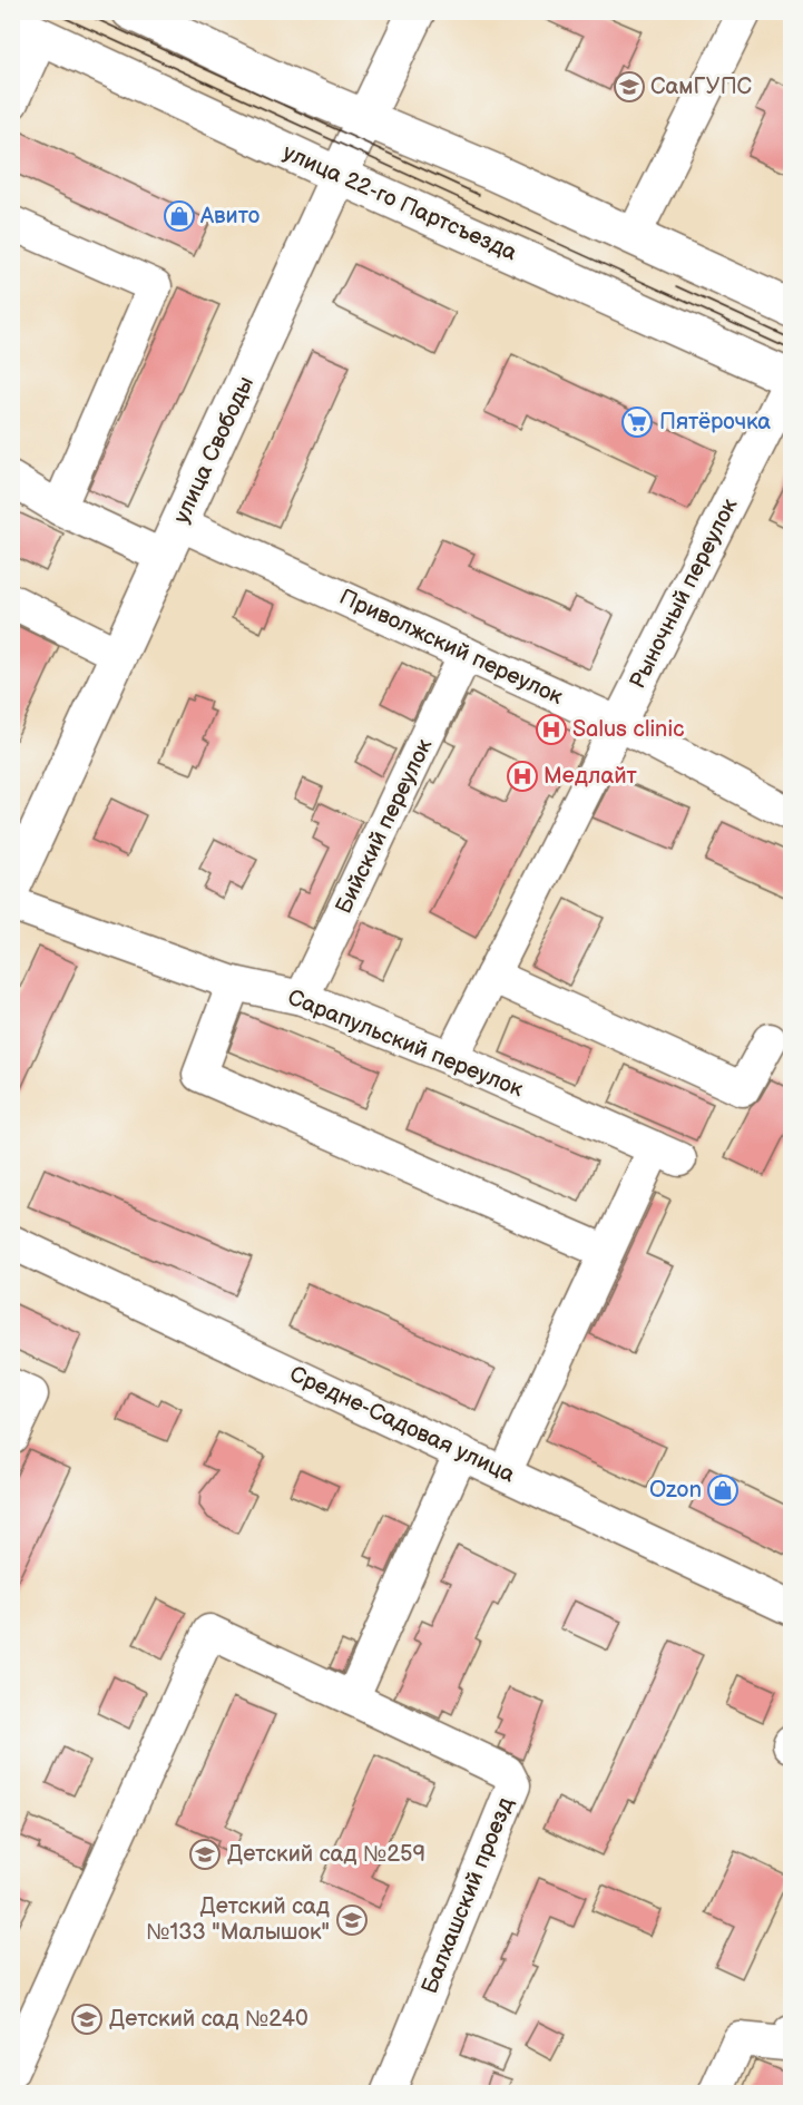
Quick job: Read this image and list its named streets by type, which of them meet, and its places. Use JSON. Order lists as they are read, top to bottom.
{
  "streets": {
    "main road": ["улица 22-го Партсъезда", "улица Свободы"],
    "street": [
      "Рыночный переулок",
      "Приволжский переулок",
      "Бийский переулок",
      "Сарапульский переулок",
      "Средне-Садовая улица",
      "Балхашский проезд"
    ]
  },
  "crossings": [
    ["улица 22-го Партсъезда", "улица Свободы"],
    ["улица 22-го Партсъезда", "Рыночный переулок"],
    ["улица Свободы", "Приволжский переулок"],
    ["Рыночный переулок", "Приволжский переулок"],
    ["Рыночный переулок", "Сарапульский переулок"],
    ["Приволжский переулок", "Бийский переулок"],
    ["Бийский переулок", "Сарапульский переулок"]
  ],
  "places": {
    "school or university": [
      "СамГУПС",
      "Детский сад №259",
      "Детский сад №133 \"Малышок\"",
      "Детский сад №240"
    ],
    "shop": ["Авито", "Ozon"],
    "supermarket": ["Пятёрочка"],
    "hospital": ["Salus clinic", "Медлайт"]
  }
}
